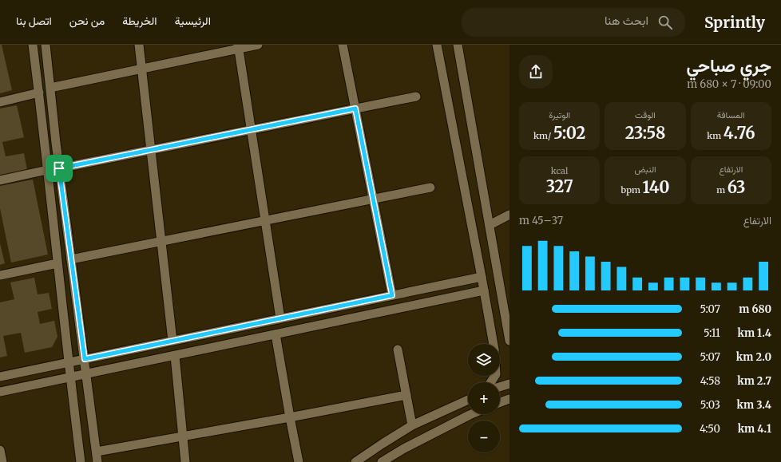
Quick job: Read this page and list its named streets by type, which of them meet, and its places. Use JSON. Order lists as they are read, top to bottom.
{
  "page": {
    "header": "Sprintly",
    "search": "ابحث هنا",
    "nav": [
      "الرئيسية",
      "الخريطة",
      "من نحن",
      "اتصل بنا"
    ],
    "heading": ["جري صباحي", "09:00 · 7 × 680 m"],
    "stats": [
      ["المسافة", "4.76 km"],
      ["الوقت", "23:58"],
      ["الوتيرة", "5:02 /km"],
      ["الارتفاع", "63 m"],
      ["النبض", "140 bpm"],
      ["kcal", "327"]
    ],
    "chart": ["الارتفاع", "37–45 m"],
    "list": [
      {
        "name": "680 m",
        "note": "5:07"
      },
      {
        "name": "1.4 km",
        "note": "5:11"
      },
      {
        "name": "2.0 km",
        "note": "5:07"
      },
      {
        "name": "2.7 km",
        "note": "4:58"
      },
      {
        "name": "3.4 km",
        "note": "5:03"
      },
      {
        "name": "4.1 km",
        "note": "4:50"
      }
    ],
    "map_buttons": ["+", "−"]
  }
}
